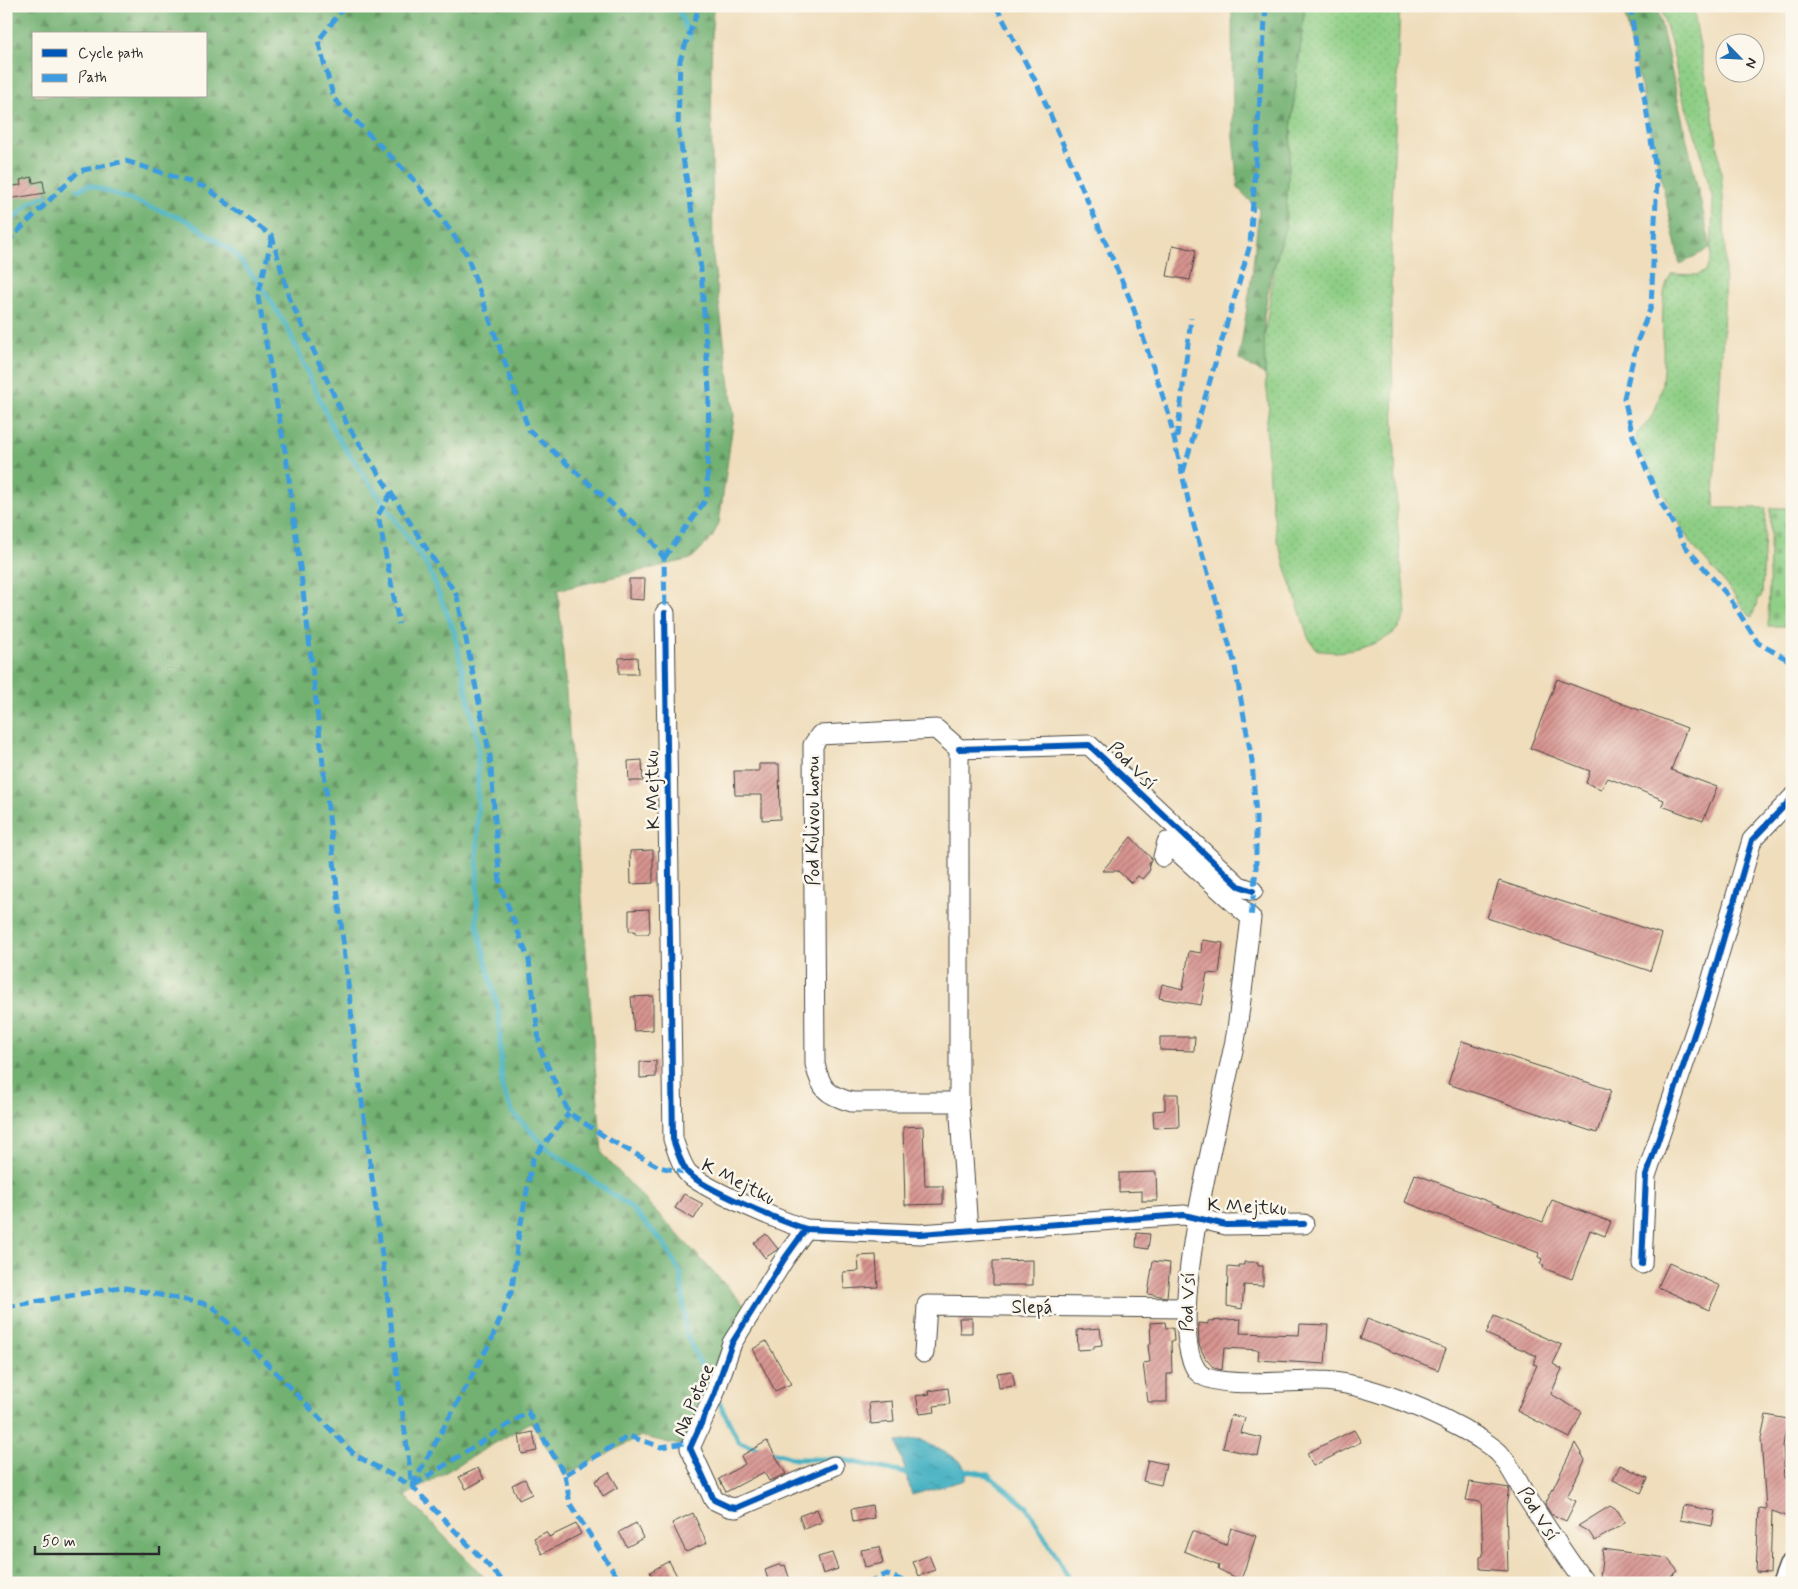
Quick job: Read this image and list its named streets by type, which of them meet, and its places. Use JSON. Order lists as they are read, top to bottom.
{
  "streets": {
    "street": [
      "Pod Vsí",
      "K Mejtku",
      "Pod Kulivou horou",
      "Slepá",
      "Na Potoce"
    ]
  },
  "crossings": [
    ["Pod Vsí", "K Mejtku"],
    ["Pod Vsí", "Pod Kulivou horou"],
    ["Pod Vsí", "Slepá"],
    ["K Mejtku", "Na Potoce"]
  ],
  "legend": ["Cycle path", "Path"],
  "scale_bar": "50 m",
  "north": "bottom right"
}
